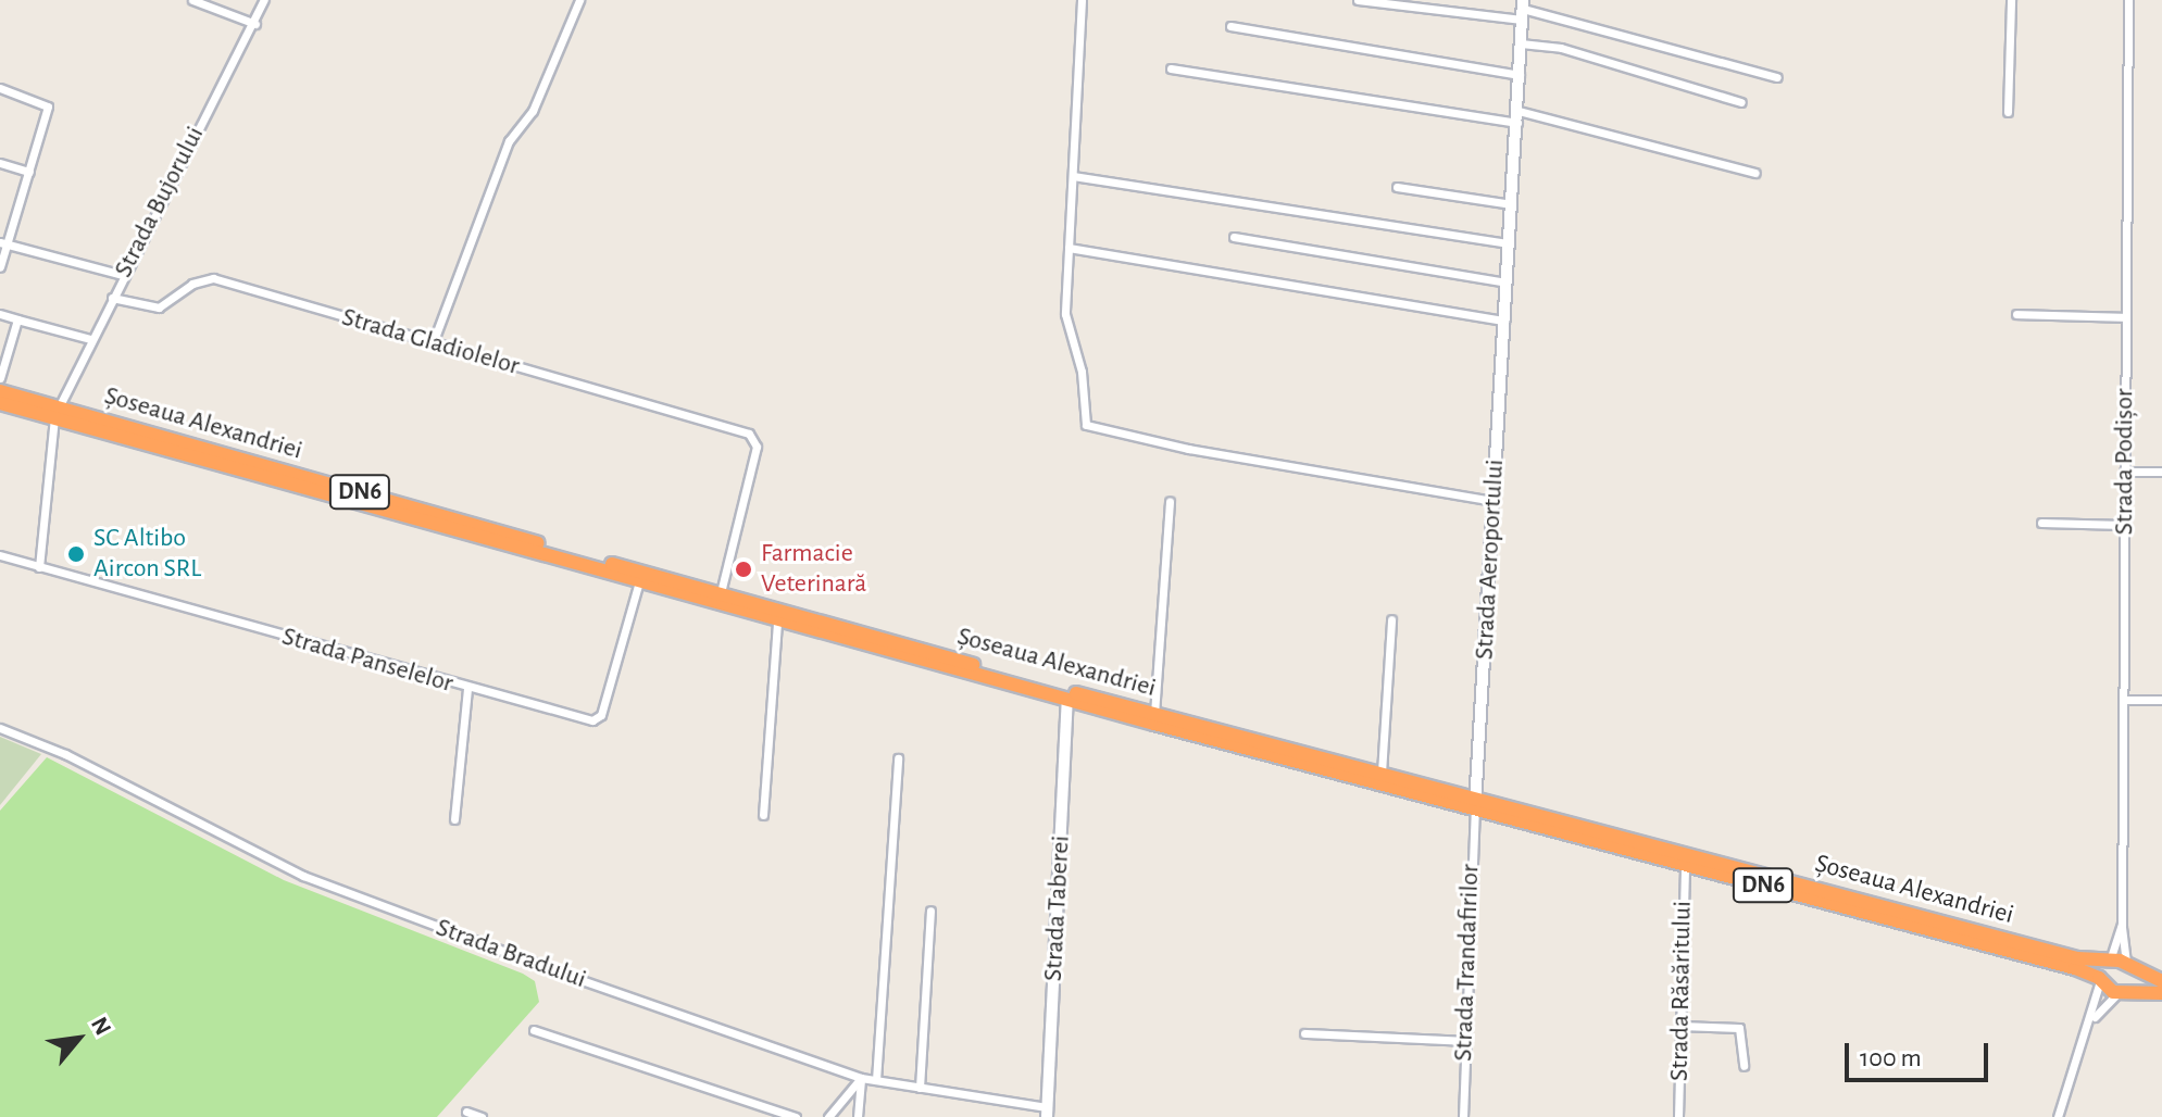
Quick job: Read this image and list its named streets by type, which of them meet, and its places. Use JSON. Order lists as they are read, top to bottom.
{
  "streets": {
    "highway": ["Șoseaua Alexandriei", "DN6"],
    "street": [
      "Strada Bujorului",
      "Strada Gladiolelor",
      "Strada Podișor",
      "Strada Aeroportului",
      "Strada Panselelor",
      "Strada Taberei",
      "Strada Bradului",
      "Strada Trandafirilor",
      "Strada Răsăritului"
    ]
  },
  "crossings": [
    ["Strada Bujorului", "Strada Gladiolelor"],
    ["Strada Bujorului", "Șoseaua Alexandriei"],
    ["Strada Bujorului", "Strada Panselelor"],
    ["Strada Gladiolelor", "Șoseaua Alexandriei"],
    ["Șoseaua Alexandriei", "Strada Podișor"],
    ["Șoseaua Alexandriei", "Strada Aeroportului"],
    ["Șoseaua Alexandriei", "Strada Panselelor"],
    ["Șoseaua Alexandriei", "Strada Taberei"],
    ["Șoseaua Alexandriei", "Strada Trandafirilor"],
    ["Șoseaua Alexandriei", "Strada Răsăritului"],
    ["Strada Aeroportului", "Strada Trandafirilor"],
    ["Strada Taberei", "Strada Bradului"]
  ],
  "places": ["SC Altibo Aircon SRL", "Farmacie Veterinară"],
  "scale_bar": "100 m",
  "north": "top right"
}
